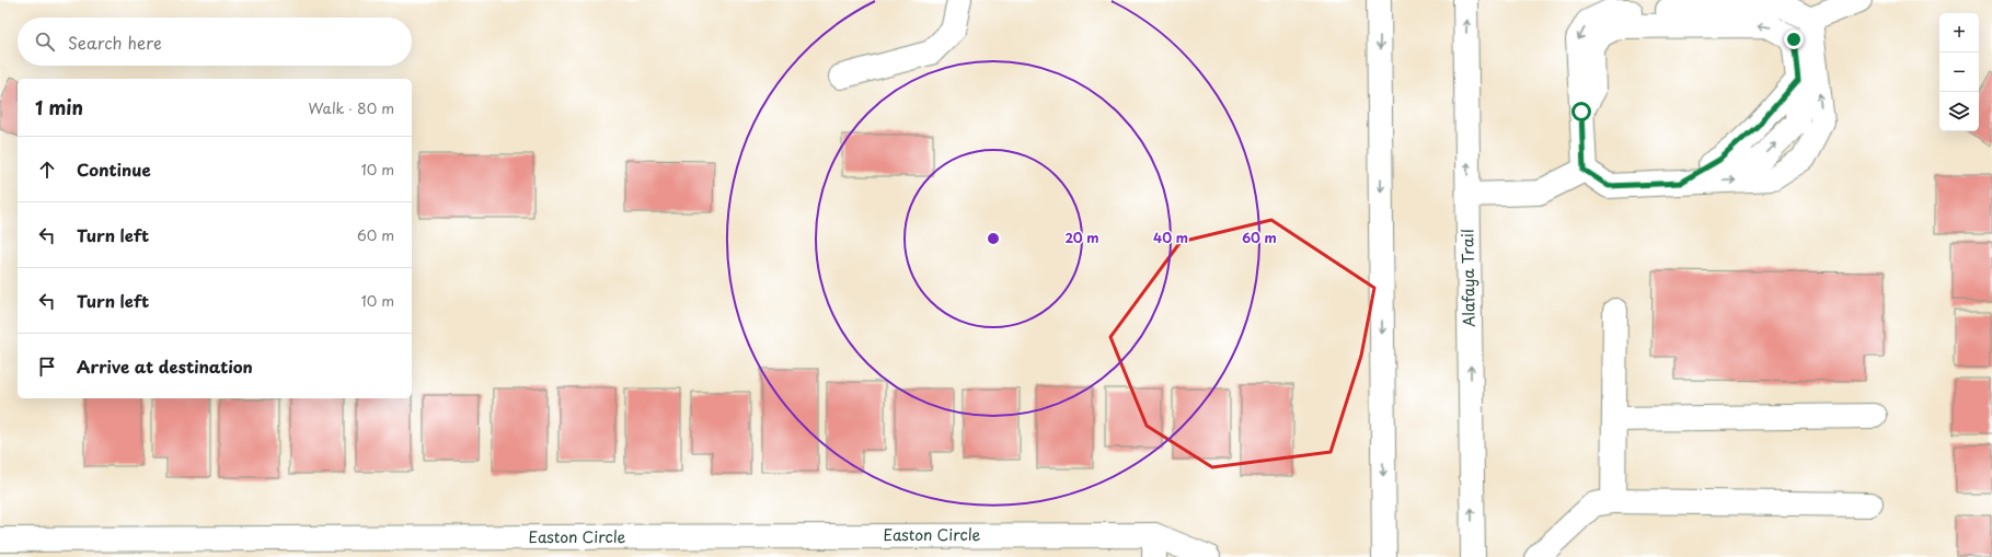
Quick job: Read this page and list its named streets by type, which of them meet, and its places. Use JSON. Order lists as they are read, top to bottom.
{
  "streets": {
    "street": ["Alafaya Trail", "Easton Circle"]
  },
  "page": {
    "map_buttons": ["+", "−"],
    "search": "Search here",
    "heading": ["1 min", "Walk · 80 m"],
    "list": [
      ["Continue", "10 m"],
      ["Turn left", "60 m"],
      ["Turn left", "10 m"],
      "Arrive at destination"
    ]
  },
  "rings": ["20 m", "40 m", "60 m"]
}
